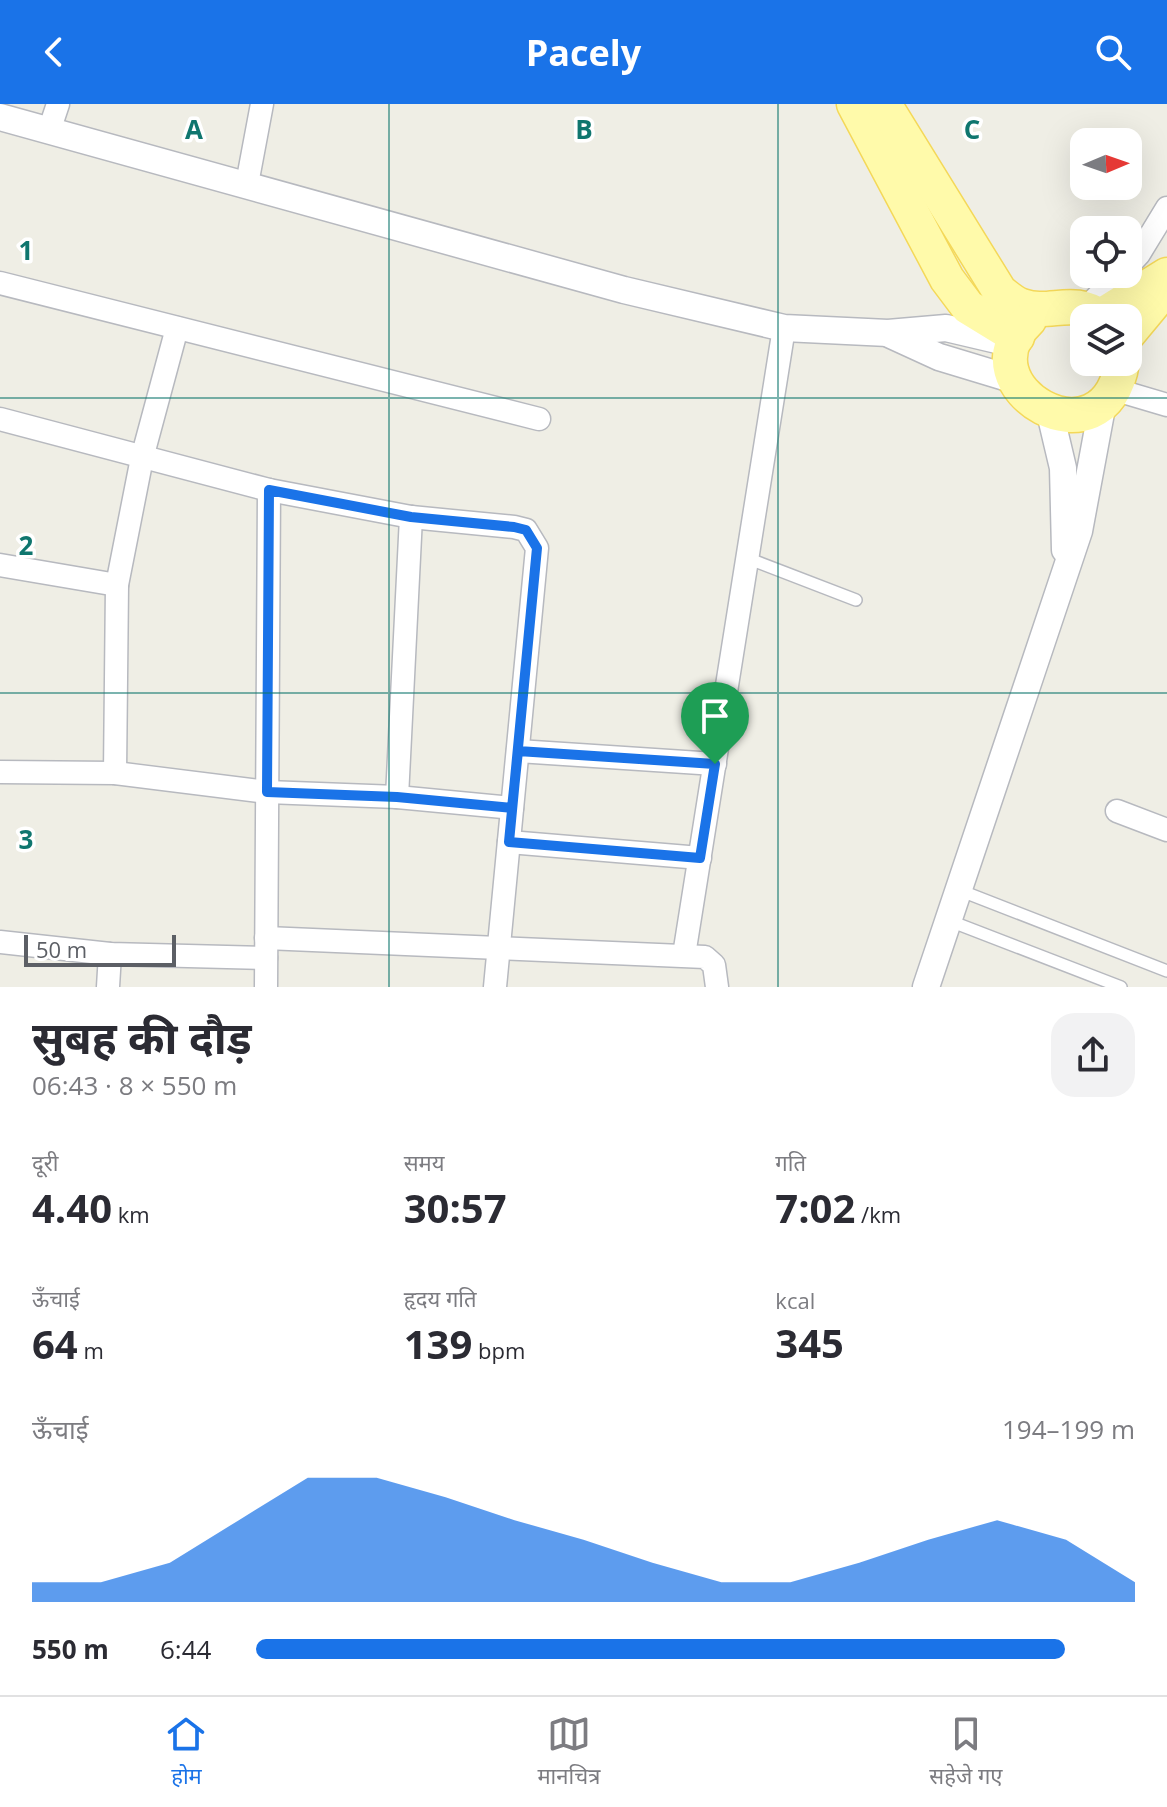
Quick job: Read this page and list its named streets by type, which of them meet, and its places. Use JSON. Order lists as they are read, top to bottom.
{
  "scale_bar": "50 m",
  "north": "right",
  "page": {
    "header": "Pacely",
    "scale": "50 m",
    "heading": ["सुबह की दौड़", "06:43 · 8 × 550 m"],
    "stats": [
      ["दूरी", "4.40 km"],
      ["समय", "30:57"],
      ["गति", "7:02 /km"],
      ["ऊँचाई", "64 m"],
      ["हृदय गति", "139 bpm"],
      ["kcal", "345"]
    ],
    "chart": ["ऊँचाई", "194–199 m"],
    "list": [
      {
        "name": "550 m",
        "note": "6:44"
      }
    ],
    "tabs": ["होम", "मानचित्र", "सहेजे गए"]
  },
  "grid": {
    "columns": ["A", "B", "C"],
    "rows": ["1", "2", "3"]
  }
}
